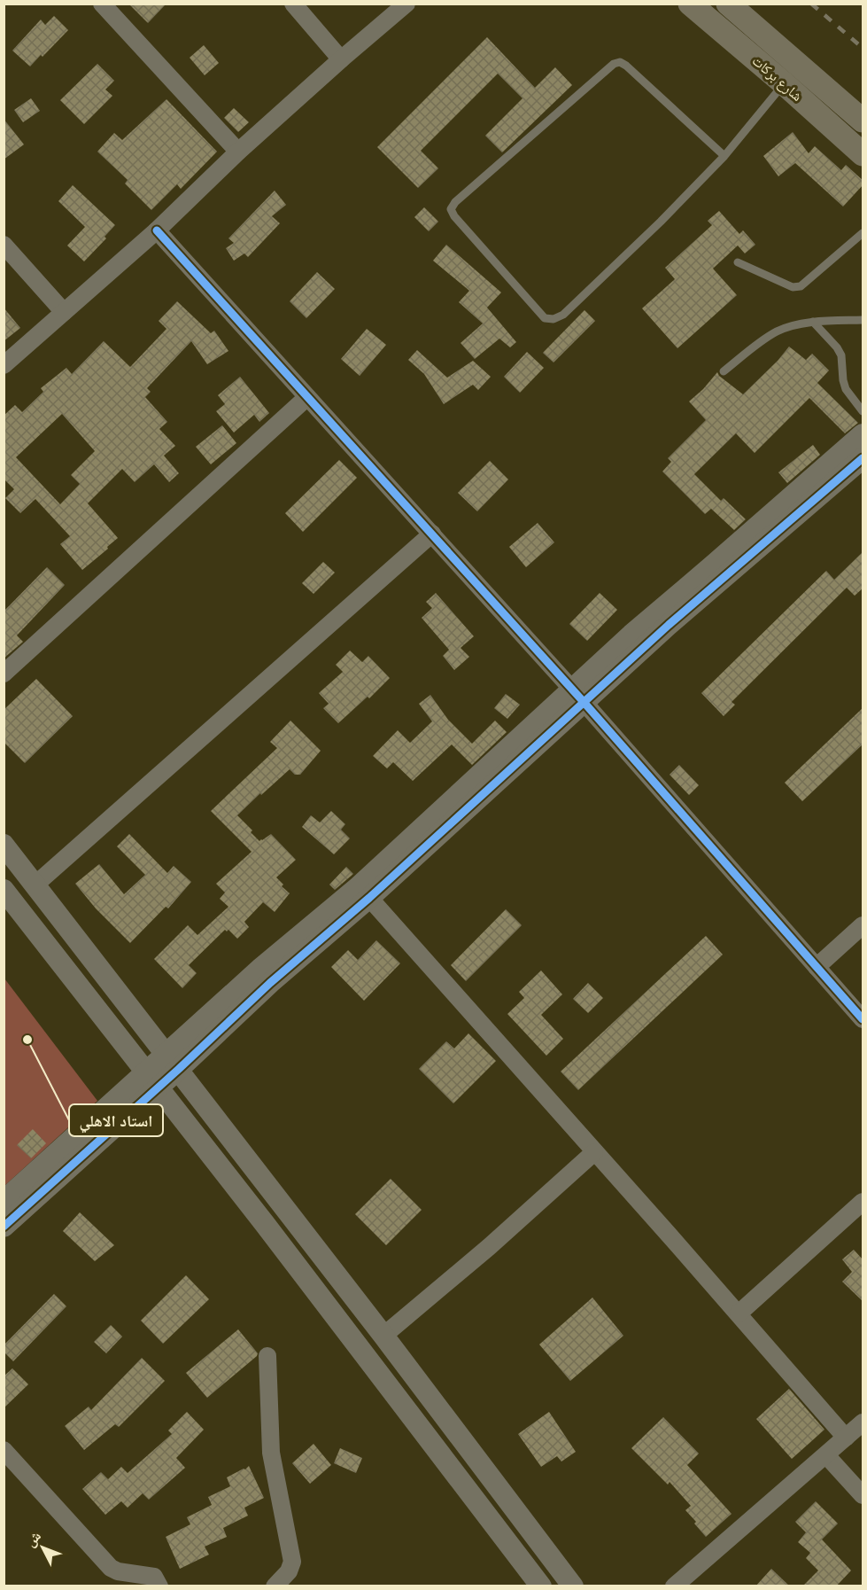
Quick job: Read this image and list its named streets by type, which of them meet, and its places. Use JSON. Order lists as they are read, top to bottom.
{
  "streets": {
    "main road": ["شارع بركات"]
  },
  "places": ["استاد الاهلي"],
  "north": "top left"
}
